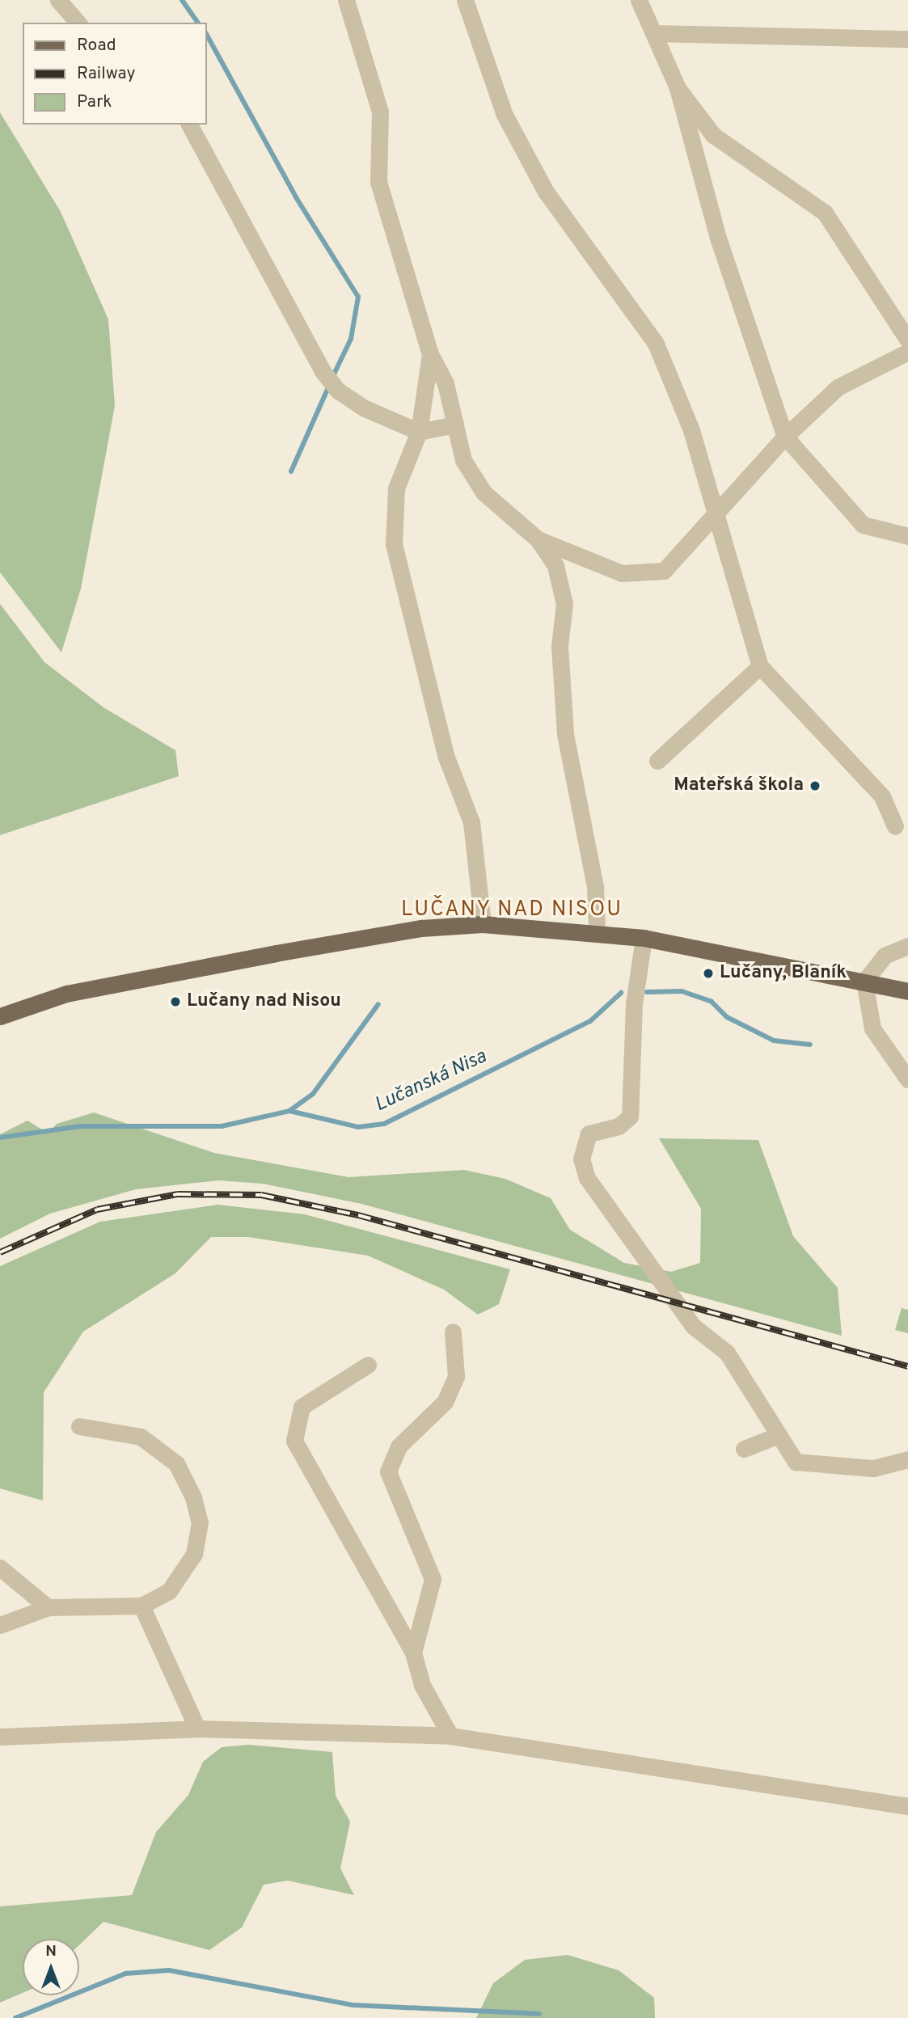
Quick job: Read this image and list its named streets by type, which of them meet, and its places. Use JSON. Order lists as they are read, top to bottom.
{
  "districts": ["LUČANY NAD NISOU"],
  "water": ["Lučanská Nisa"],
  "places": ["Mateřská škola", "Lučany, Blaník", "Lučany nad Nisou"],
  "legend": ["Road", "Railway", "Park"],
  "north": "top"
}
